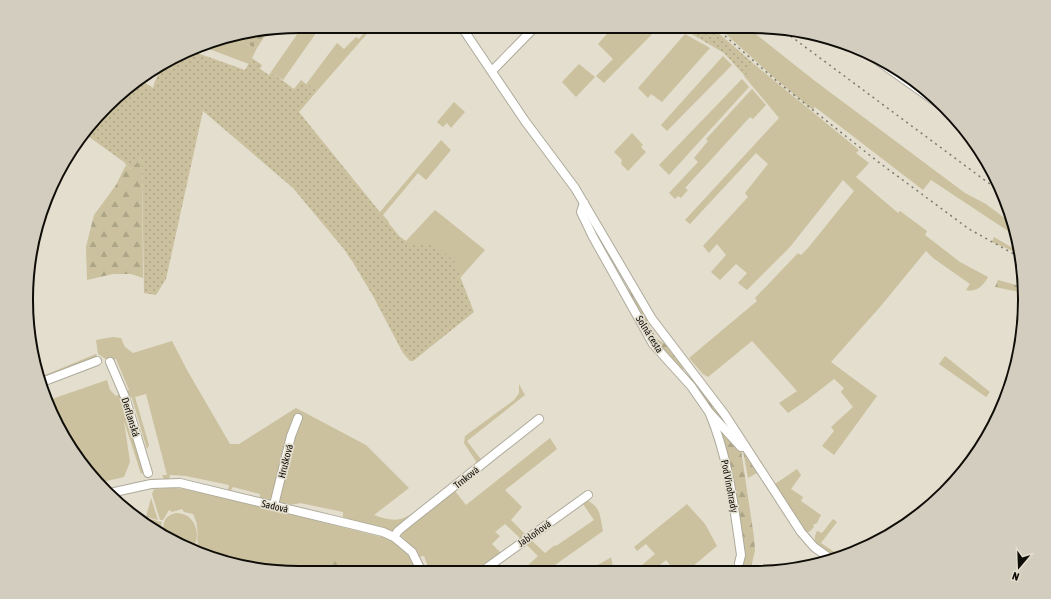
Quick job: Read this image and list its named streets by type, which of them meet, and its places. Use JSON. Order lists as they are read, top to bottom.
{
  "streets": {
    "street": [
      "Solná cesta",
      "Derflanská",
      "Hrušková",
      "Trnková",
      "Pod Vinohrady",
      "Sadová",
      "Jabloňová"
    ]
  },
  "crossings": [
    ["Solná cesta", "Pod Vinohrady"],
    ["Hrušková", "Sadová"],
    ["Trnková", "Sadová"]
  ],
  "north": "bottom"
}
